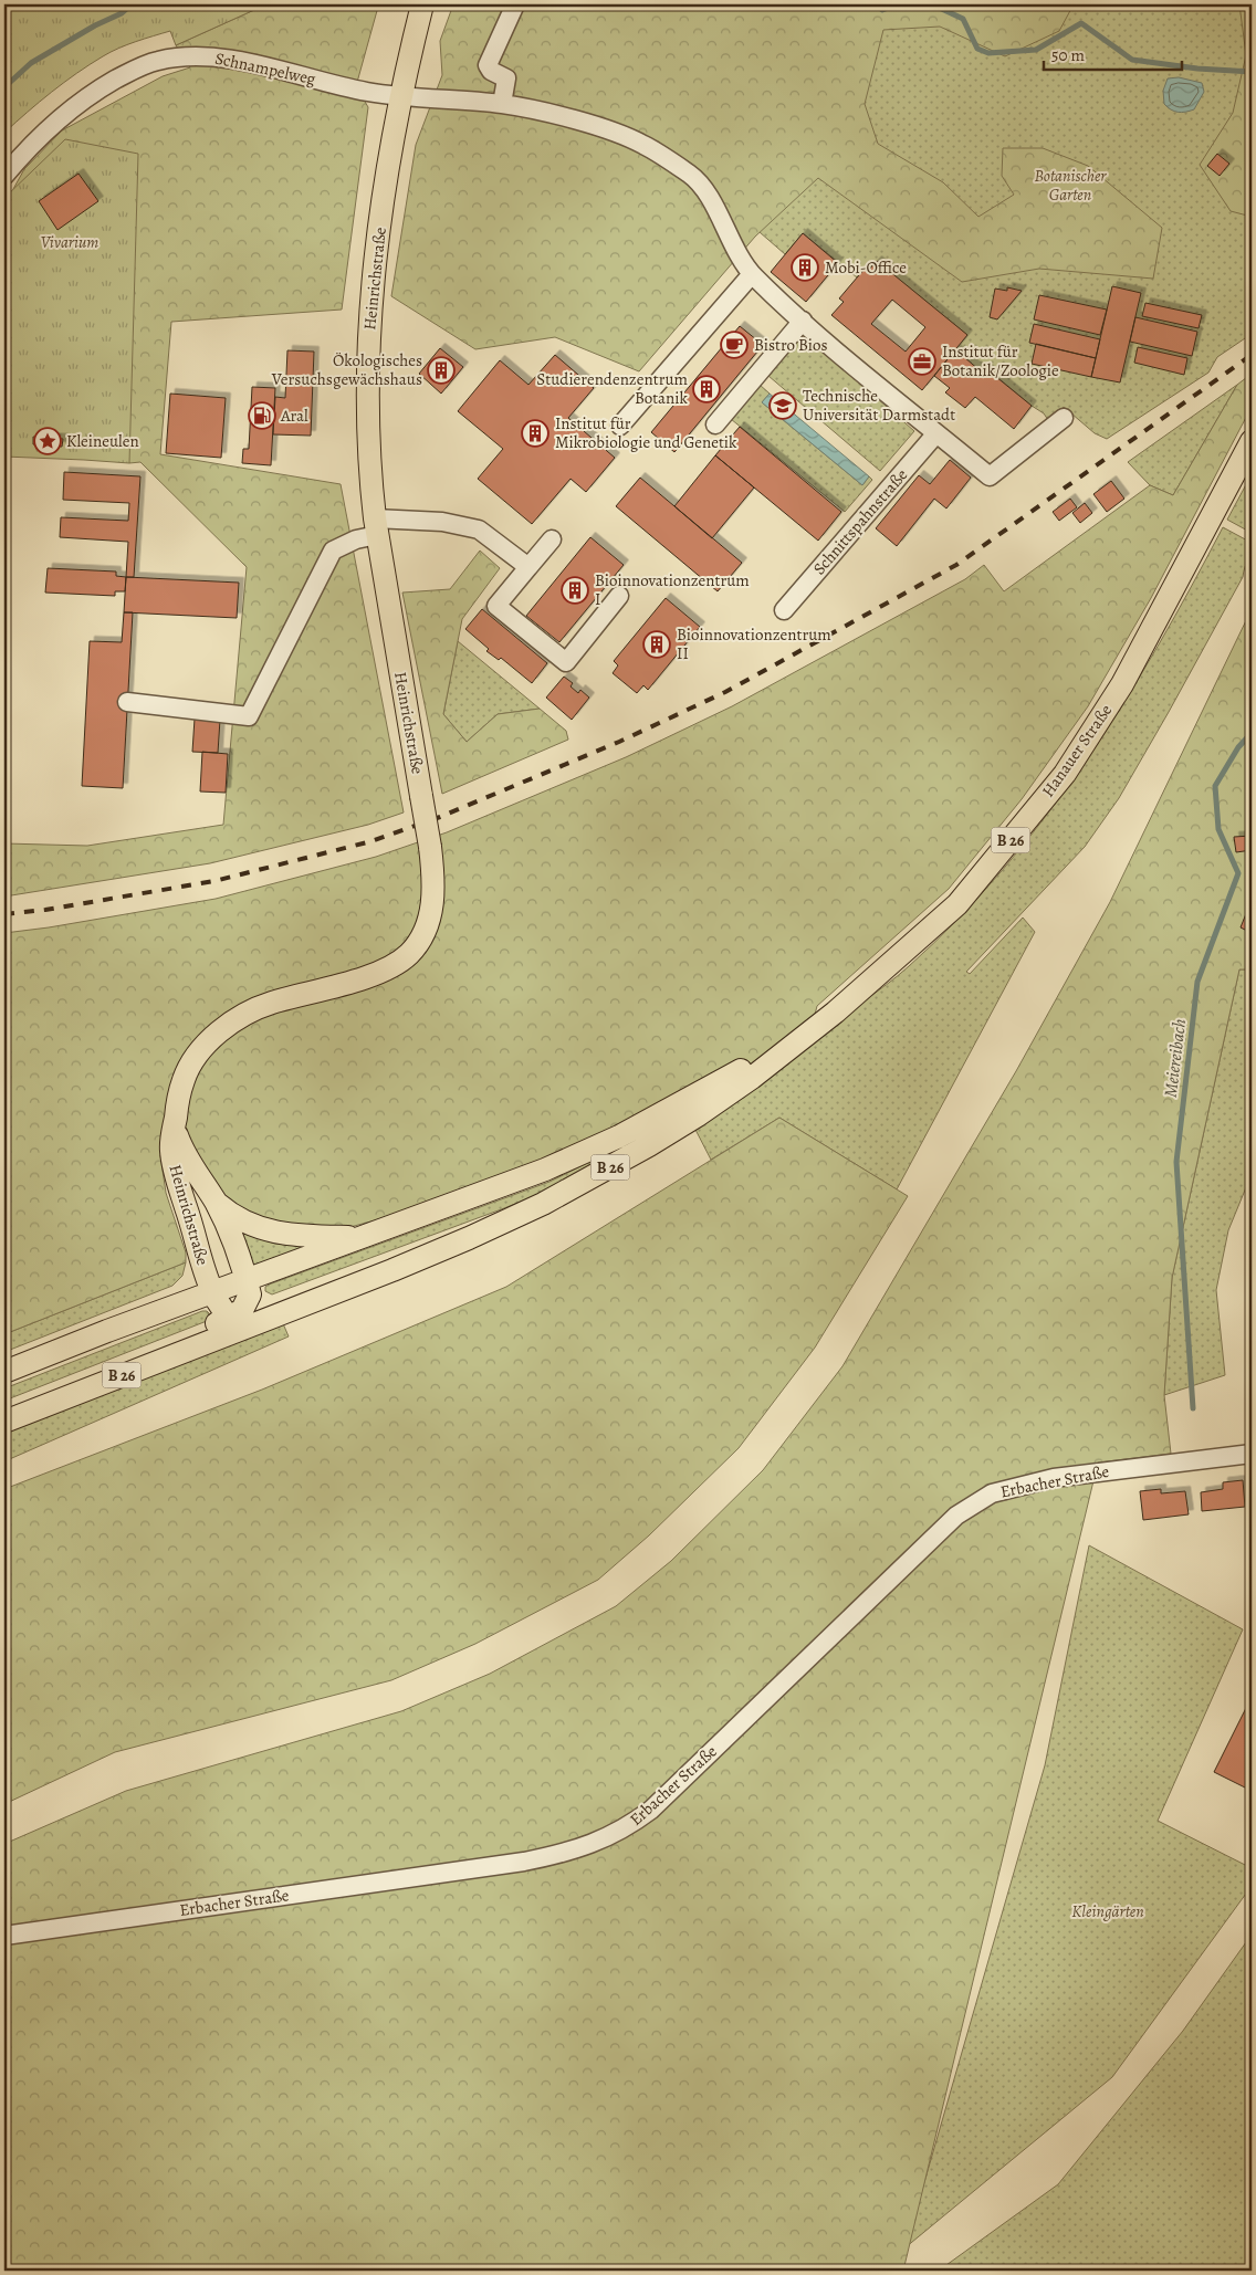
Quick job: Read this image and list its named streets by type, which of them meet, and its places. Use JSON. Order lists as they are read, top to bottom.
{
  "streets": {
    "main road": ["Heinrichstraße", "Hanauer Straße", "B 26"],
    "street": ["Schnampelweg", "Schnittspahnstraße", "Erbacher Straße"]
  },
  "crossings": [
    ["Schnampelweg", "Heinrichstraße"],
    ["Heinrichstraße", "B 26"],
    ["Hanauer Straße", "B 26"]
  ],
  "water": ["Meiereibach"],
  "parks": ["Botanischer Garten", "Vivarium", "Kleingärten"],
  "places": {
    "building": [
      "Mobi-Office",
      "Ökologisches Versuchsgewächshaus",
      "Studierendenzentrum Botanik",
      "Institut für Mikrobiologie und Genetik",
      "Bioinnovationzentrum I",
      "Bioinnovationzentrum II"
    ],
    "cafe": ["Bistro Bios"],
    "office": ["Institut für Botanik/Zoologie"],
    "school or university": ["Technische Universität Darmstadt"],
    "fuel station": ["Aral"],
    "place": ["Kleineulen"]
  },
  "scale_bar": "50 m"
}
